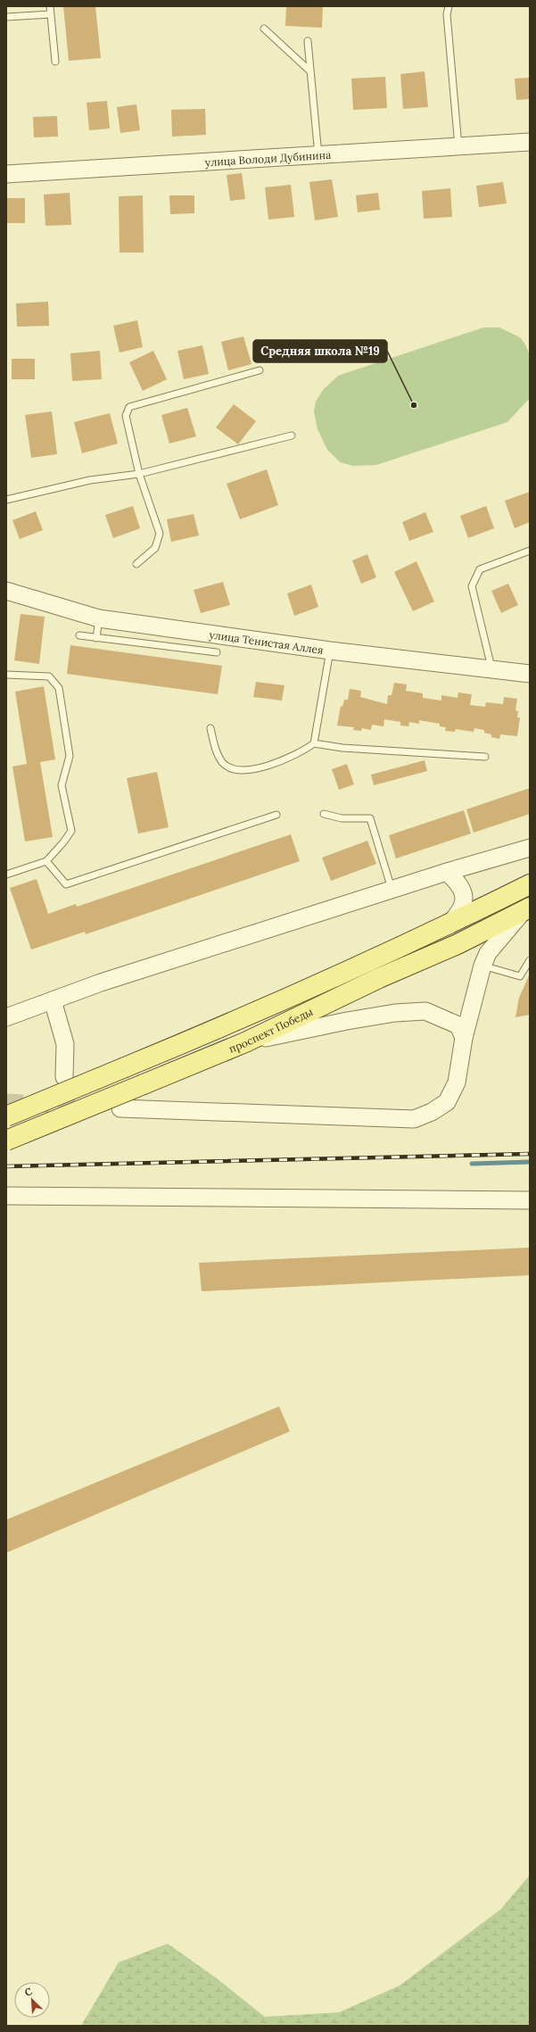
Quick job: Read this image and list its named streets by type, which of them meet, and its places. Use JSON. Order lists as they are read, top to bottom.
{
  "streets": {
    "main road": ["проспект Победы"],
    "street": ["улица Володи Дубинина", "улица Тенистая Аллея"]
  },
  "places": ["Средняя школа №19"],
  "north": "top left"
}
